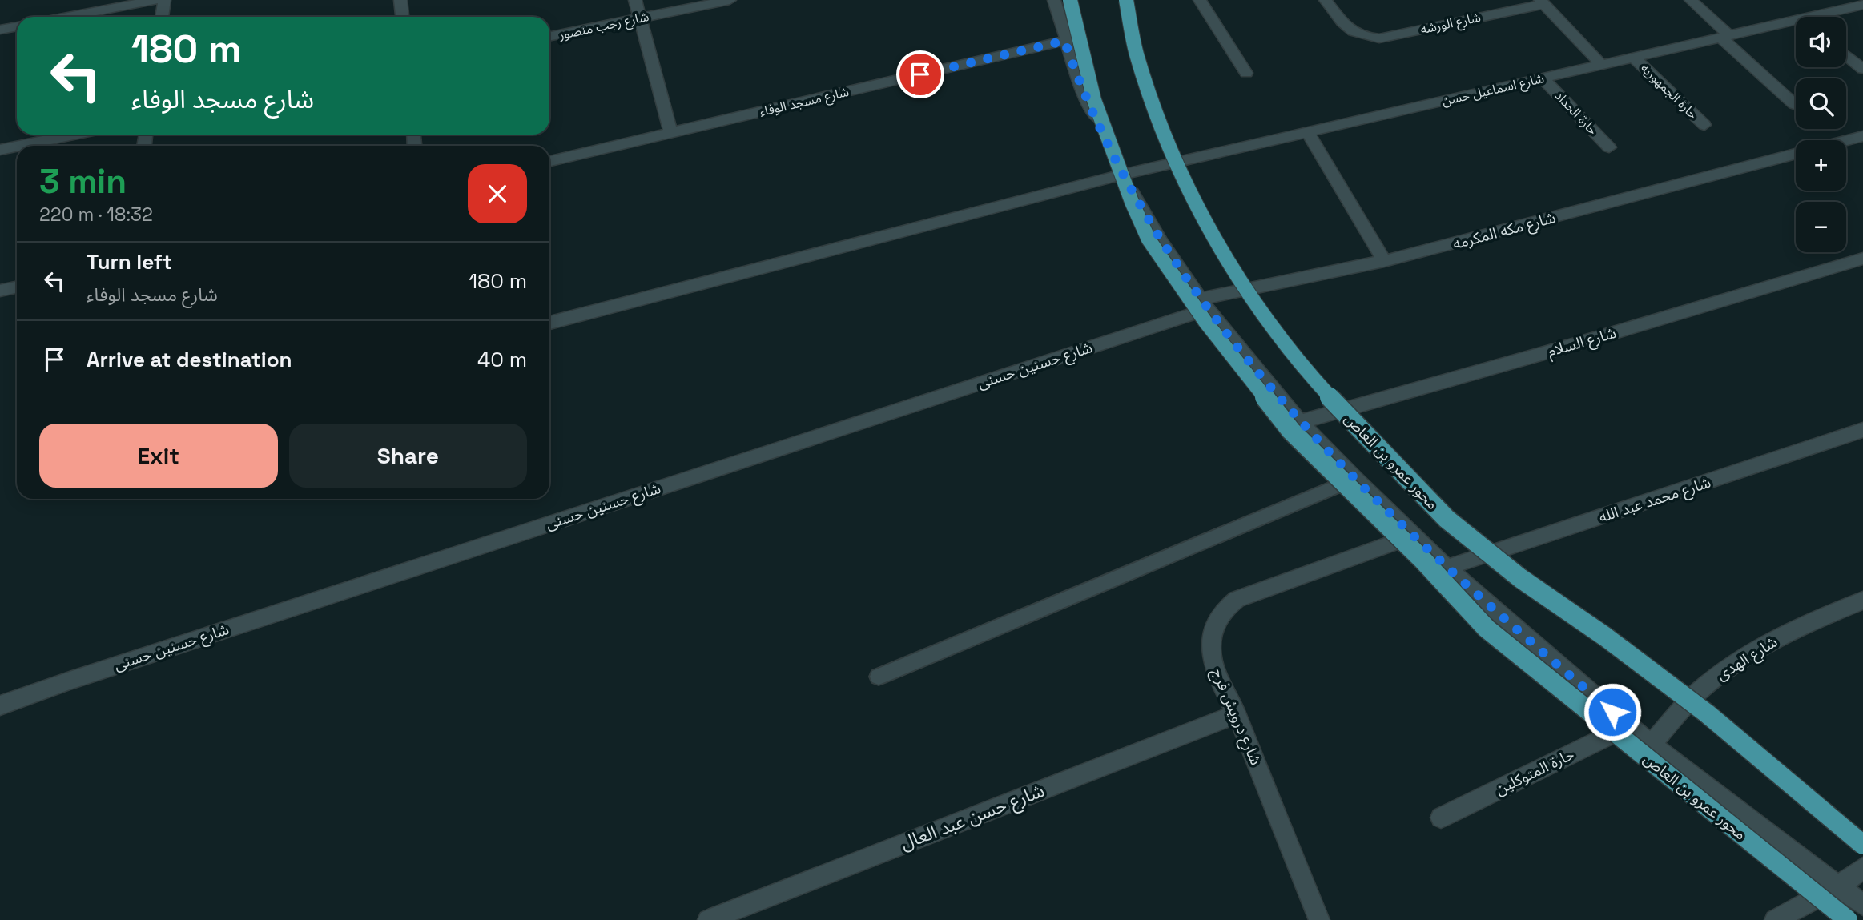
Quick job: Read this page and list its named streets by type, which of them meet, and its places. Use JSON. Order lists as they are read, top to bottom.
{
  "streets": {
    "main road": ["محور عمرو بن العاص"],
    "street": [
      "شارع الورشه",
      "شارع رجب منصور",
      "شارع اسماعيل حسن",
      "حارة الجمهوريه",
      "شارع مسجد الوفاء",
      "حارة الحداد",
      "شارع مكه المكرمه",
      "شارع السلام",
      "شارع حسنين حسنى",
      "شارع محمد عبد الله",
      "شارع الهدى",
      "شارع درويش فرج",
      "حارة المتوكلين",
      "شارع حسن عبد العال"
    ]
  },
  "crossings": [
    ["شارع اسماعيل حسن", "حارة الجمهوريه"],
    ["شارع اسماعيل حسن", "حارة الحداد"],
    ["شارع مكه المكرمه", "شارع حسنين حسنى"],
    ["شارع درويش فرج", "شارع حسن عبد العال"]
  ],
  "page": {
    "map_buttons": ["+", "−"],
    "turn": ["180 m", "شارع مسجد الوفاء"],
    "heading": ["3 min", "220 m · 18:32"],
    "list": [
      {
        "name": "Turn left",
        "note": "شارع مسجد الوفاء",
        "value": "180 m"
      },
      {
        "name": "Arrive at destination",
        "value": "40 m"
      }
    ],
    "buttons": ["Exit", "Share"]
  }
}
